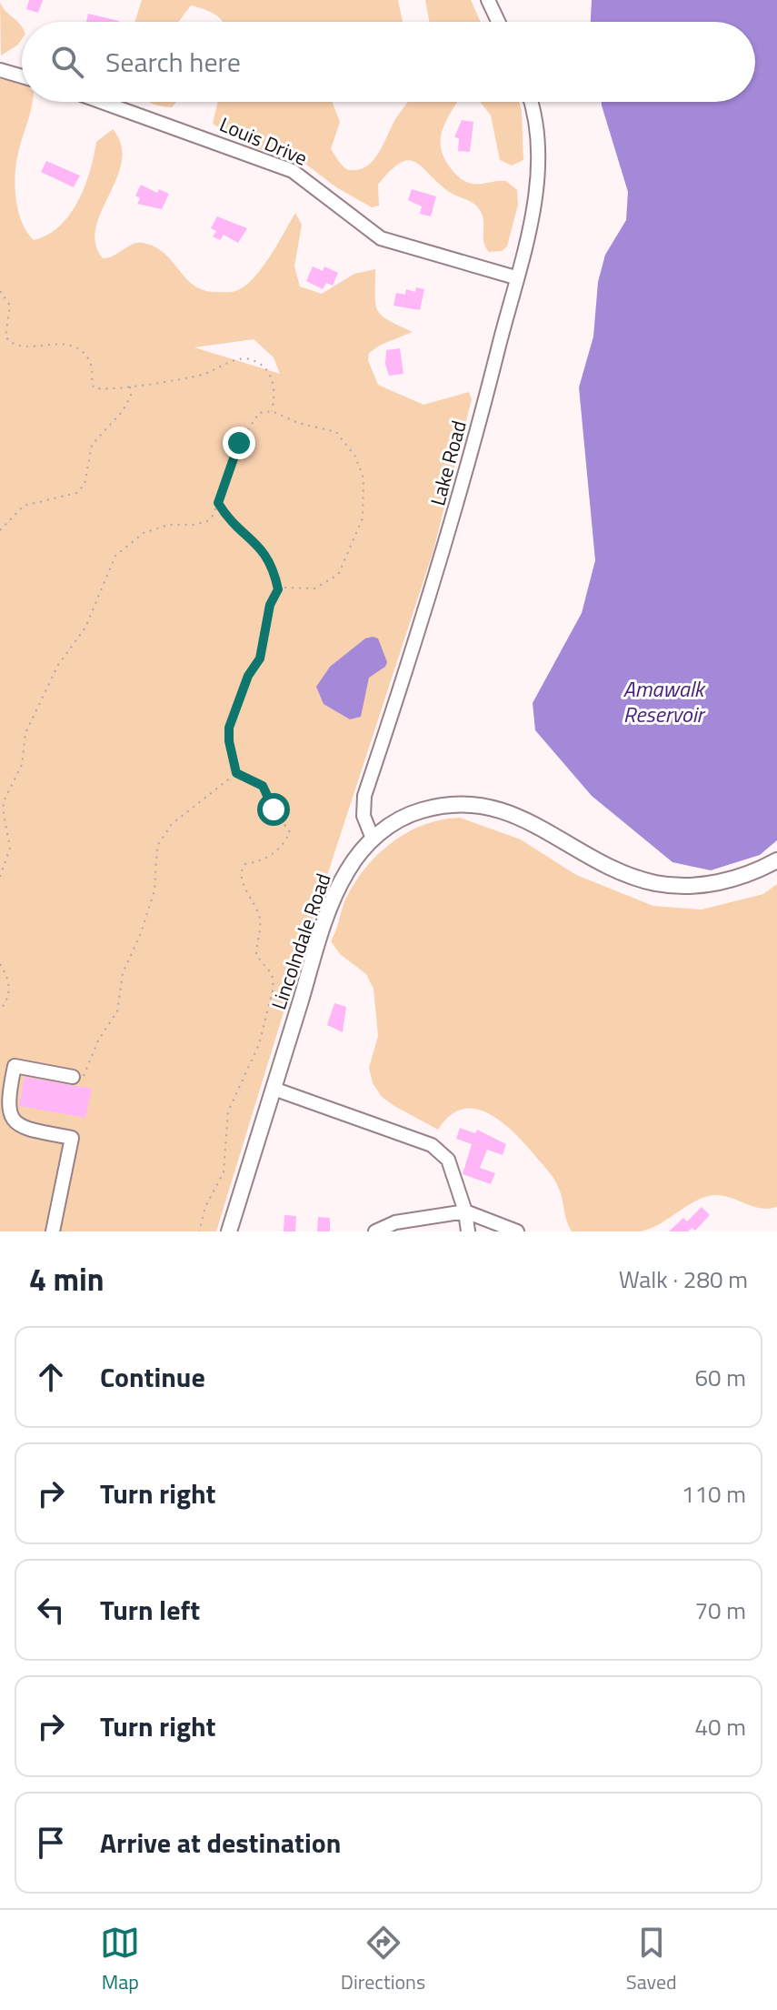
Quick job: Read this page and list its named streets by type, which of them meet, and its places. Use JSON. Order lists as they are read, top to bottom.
{
  "streets": {
    "main road": ["Lincolndale Road"],
    "street": ["Louis Drive", "Lake Road"]
  },
  "crossings": [
    ["Louis Drive", "Lake Road"],
    ["Lake Road", "Lincolndale Road"]
  ],
  "water": ["Amawalk Reservoir"],
  "page": {
    "search": "Search here",
    "heading": ["4 min", "Walk · 280 m"],
    "list": [
      ["Continue", "60 m"],
      ["Turn right", "110 m"],
      ["Turn left", "70 m"],
      ["Turn right", "40 m"],
      "Arrive at destination"
    ],
    "nav": ["Map", "Directions", "Saved"]
  }
}
